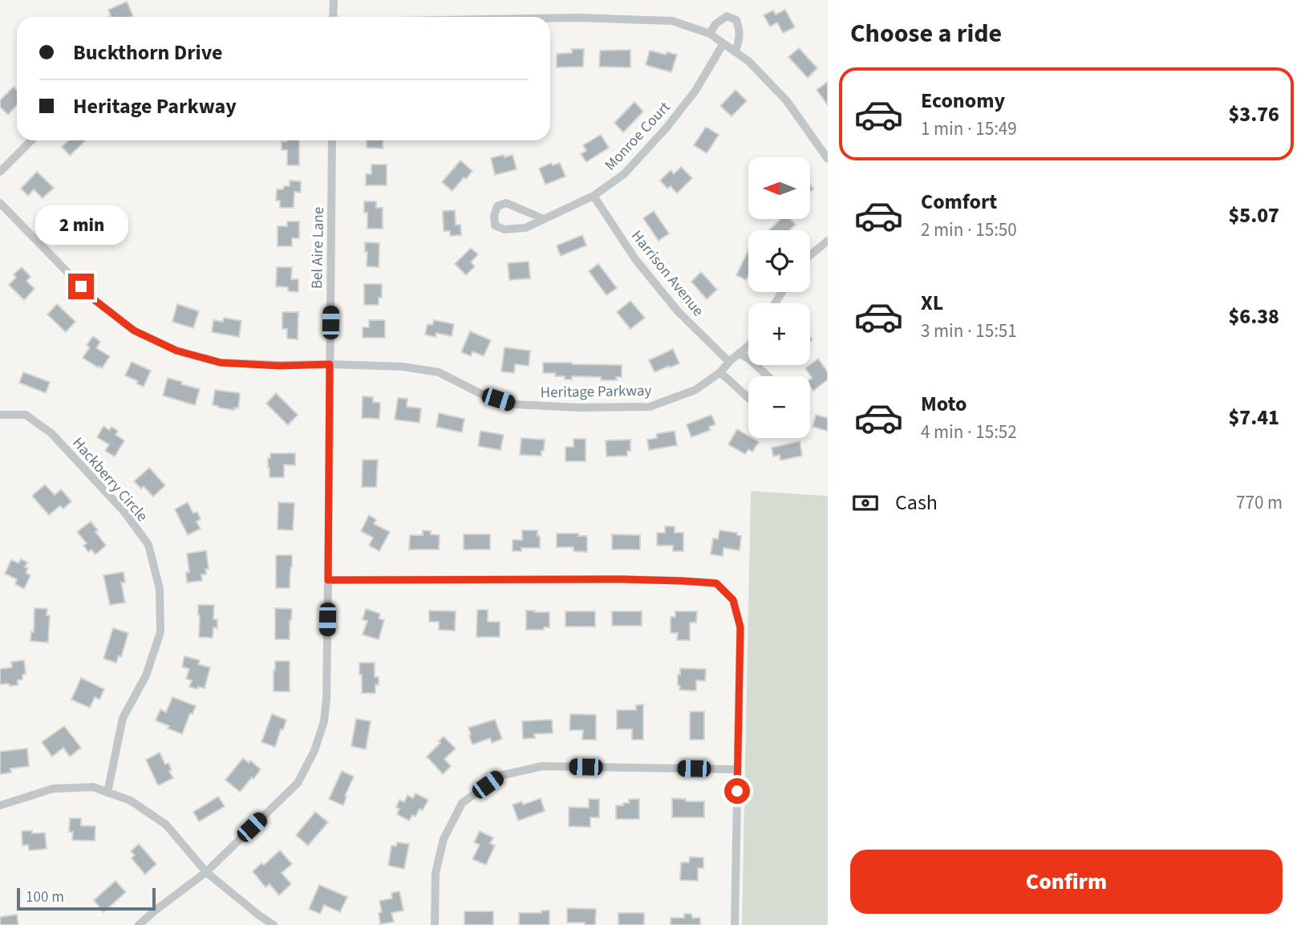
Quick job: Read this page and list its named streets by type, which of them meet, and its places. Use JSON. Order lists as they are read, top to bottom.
{
  "streets": {
    "street": [
      "Monroe Court",
      "Bel Aire Lane",
      "Harrison Avenue",
      "Heritage Parkway",
      "Hackberry Circle"
    ]
  },
  "crossings": [
    ["Monroe Court", "Harrison Avenue"],
    ["Bel Aire Lane", "Heritage Parkway"],
    ["Harrison Avenue", "Heritage Parkway"]
  ],
  "scale_bar": "100 m",
  "north": "left",
  "page": {
    "heading": "Choose a ride",
    "banner": ["Buckthorn Drive", "Heritage Parkway"],
    "list": [
      {
        "name": "Economy",
        "note": "1 min · 15:49",
        "value": "$3.76"
      },
      {
        "name": "Comfort",
        "note": "2 min · 15:50",
        "value": "$5.07"
      },
      {
        "name": "XL",
        "note": "3 min · 15:51",
        "value": "$6.38"
      },
      {
        "name": "Moto",
        "note": "4 min · 15:52",
        "value": "$7.41"
      }
    ],
    "map_buttons": ["+", "−"],
    "bubble": "2 min",
    "pay": ["Cash", "770 m"],
    "buttons": "Confirm",
    "scale": "100 m"
  }
}
